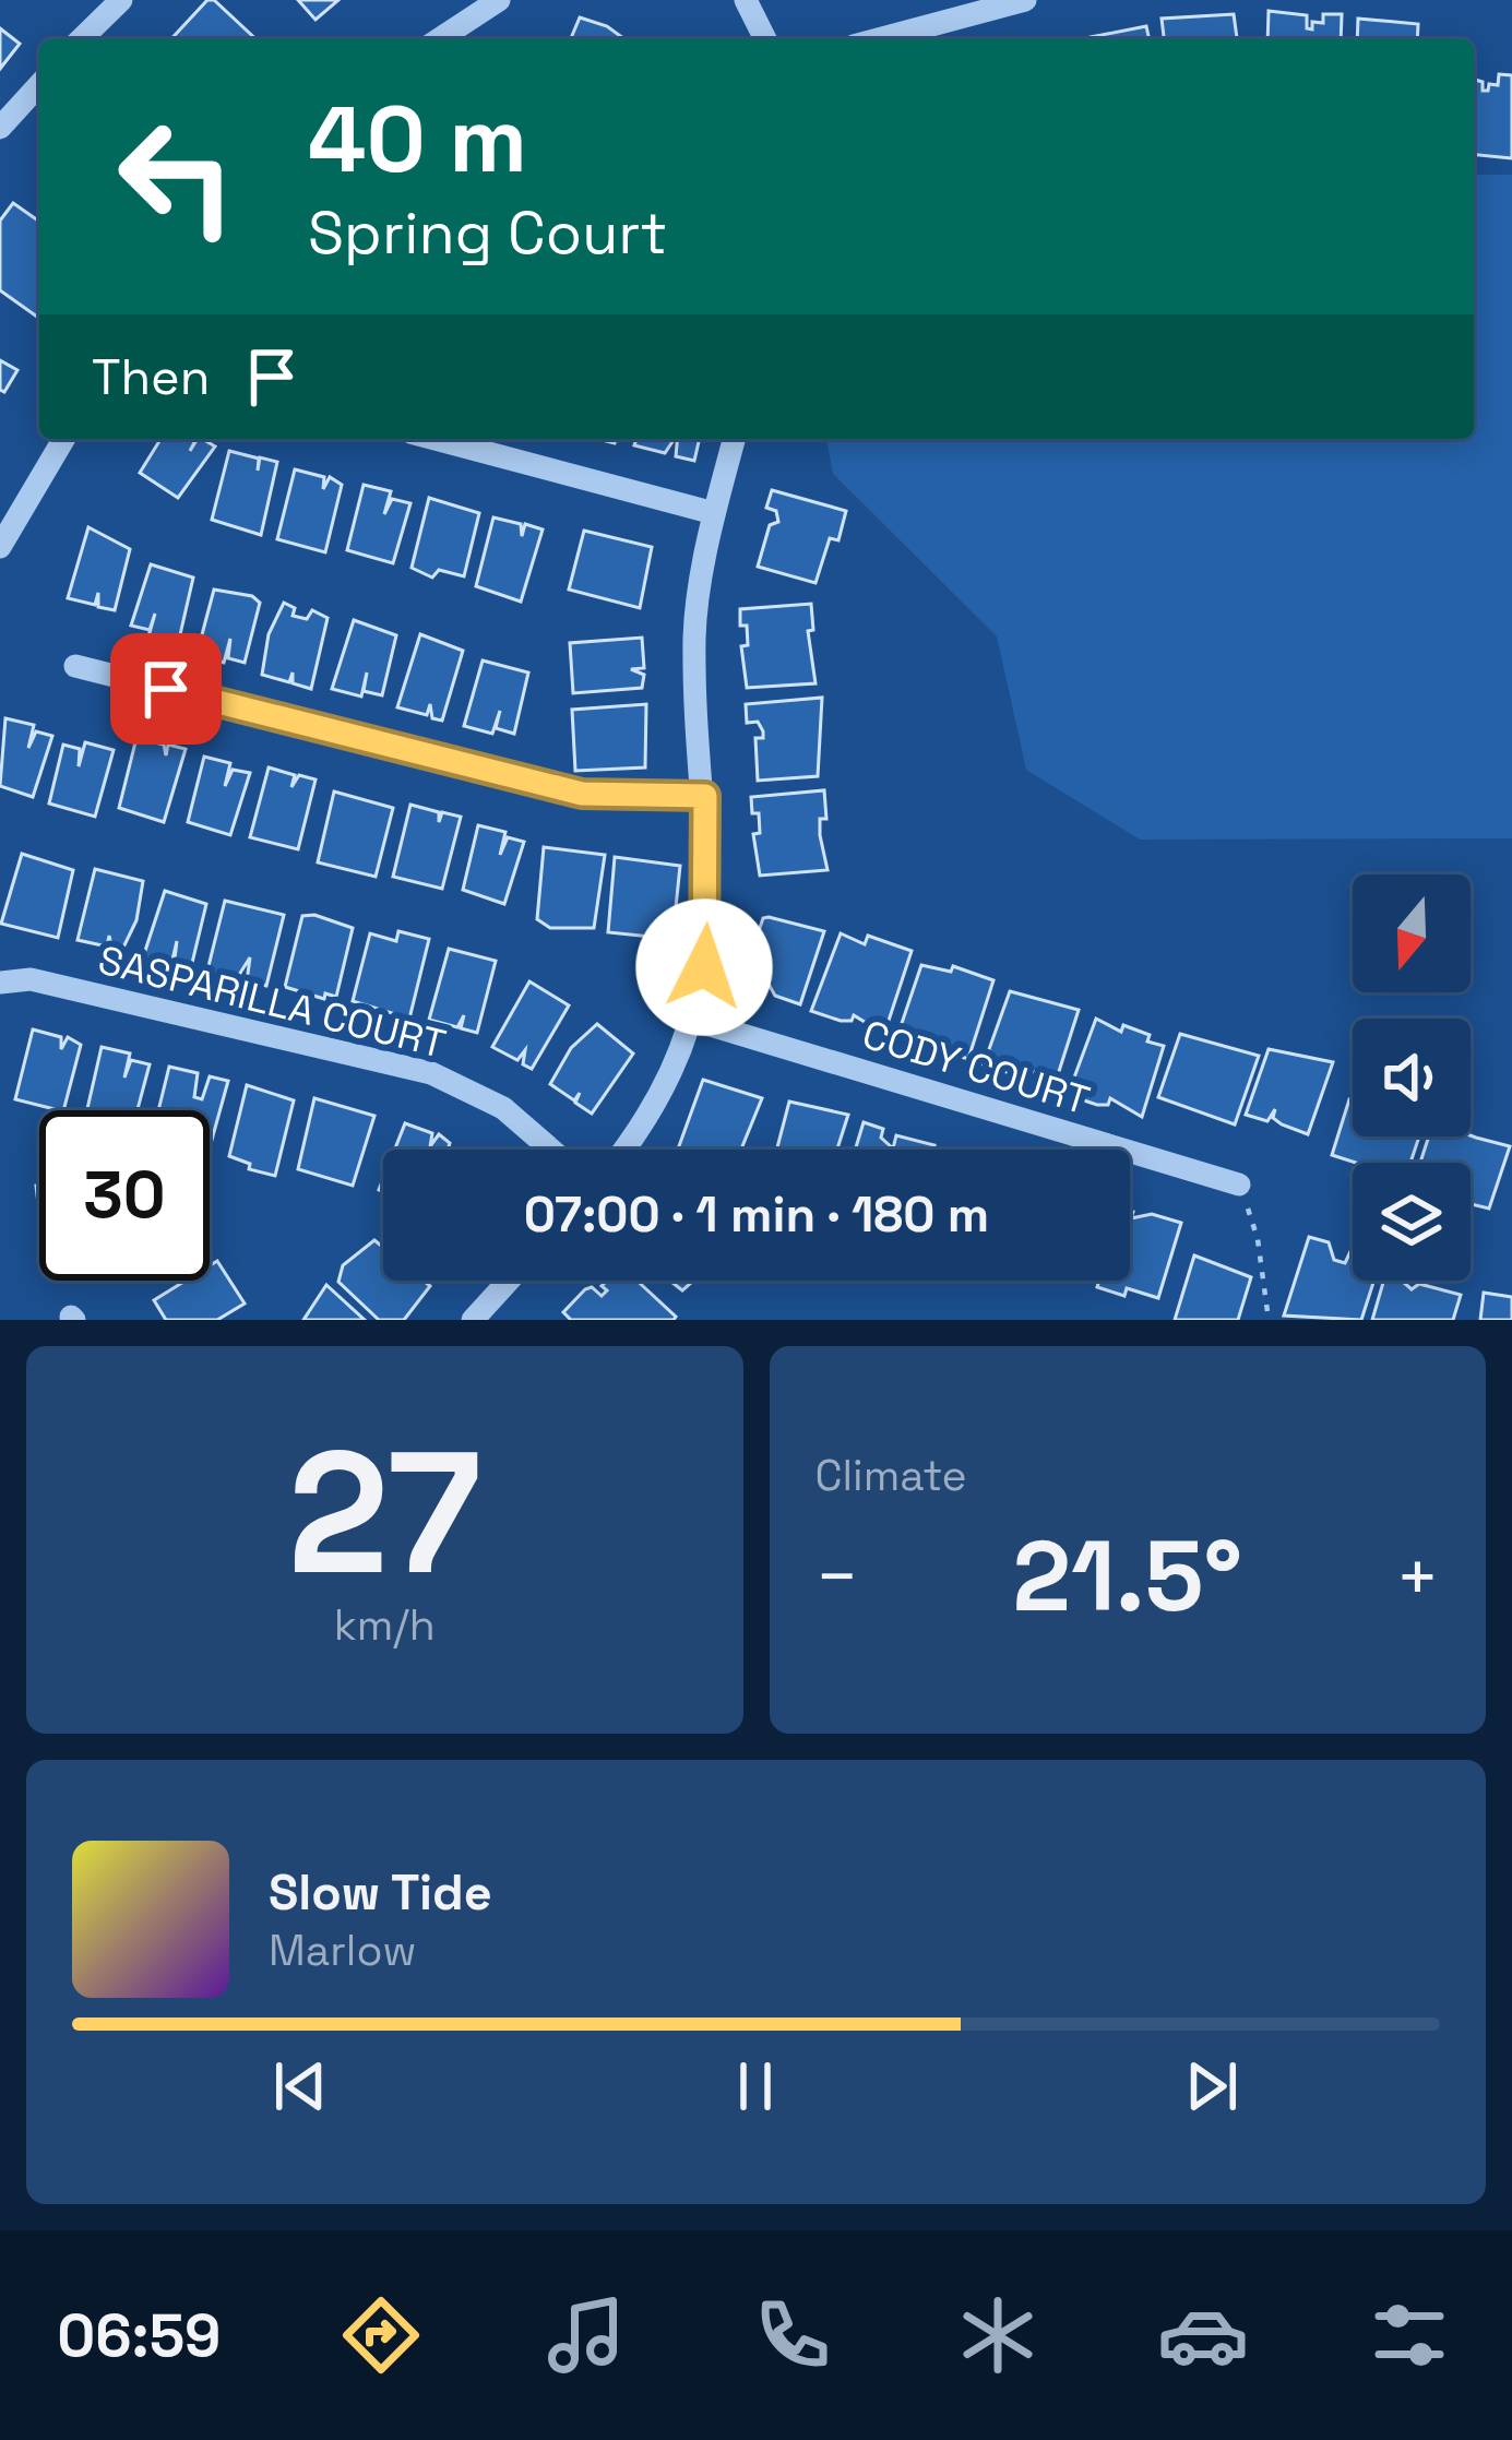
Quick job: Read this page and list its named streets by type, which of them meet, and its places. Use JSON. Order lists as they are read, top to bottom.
{
  "streets": {
    "street": ["SASPARILLA COURT", "CODY COURT"]
  },
  "north": "bottom",
  "page": {
    "turn": ["40 m", "Spring Court"],
    "then": "Then",
    "limit": "30",
    "trip": "07:00 · 1 min · 180 m",
    "tile": [
      ["27", "km/h"],
      "Climate"
    ],
    "heat": ["−", "21.5°", "+"],
    "song": ["Slow Tide", "Marlow"],
    "tabs": "06:59"
  }
}
